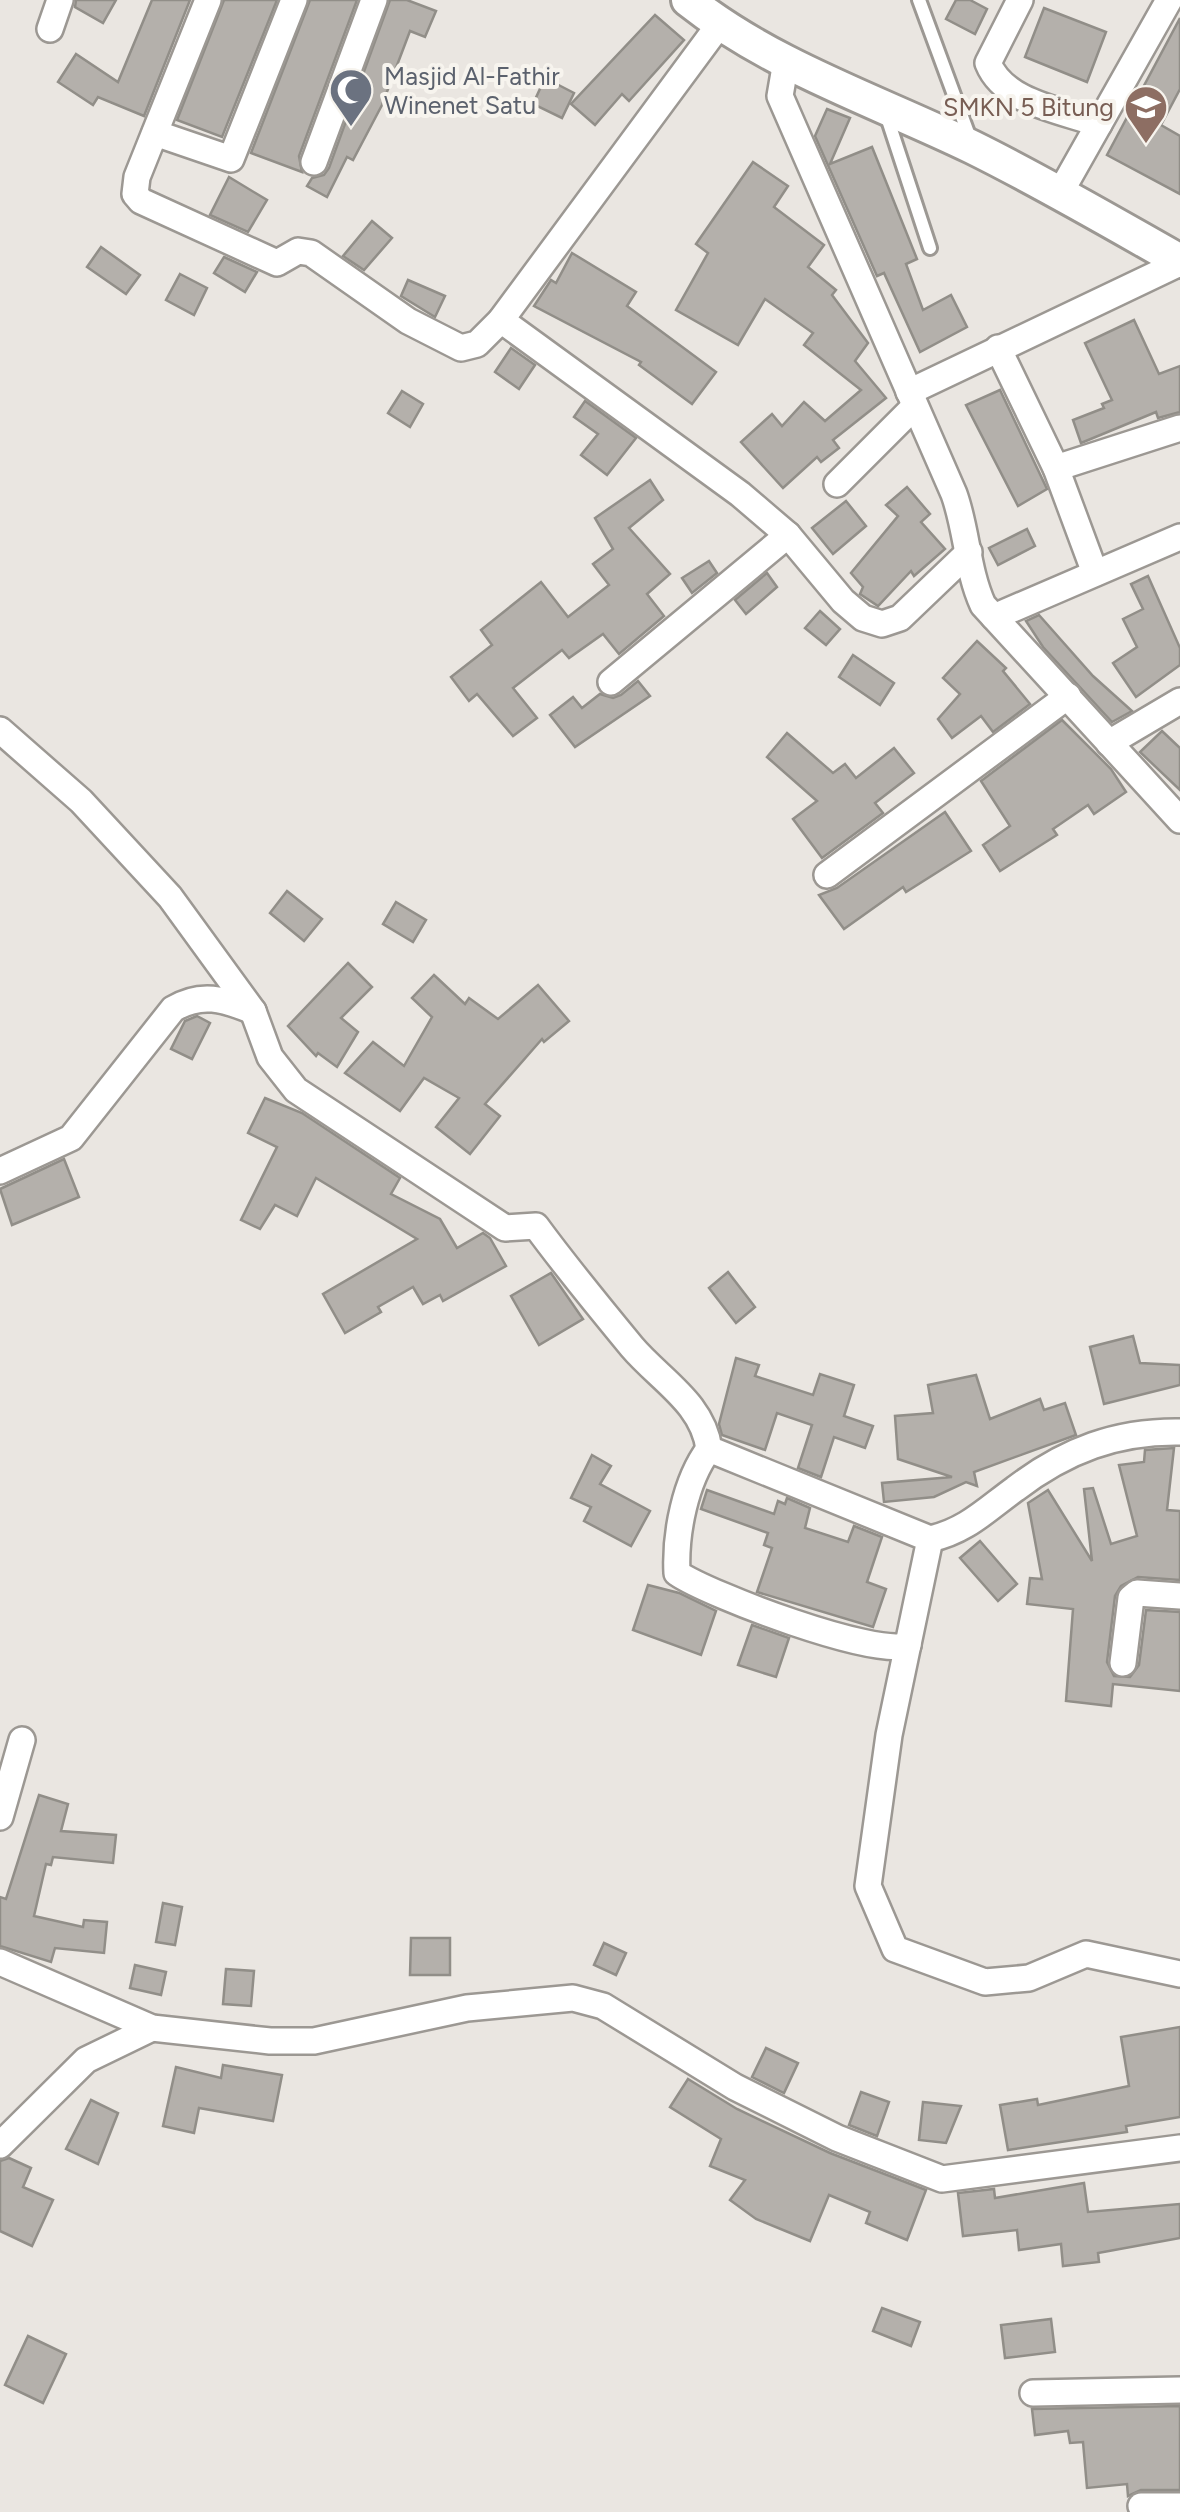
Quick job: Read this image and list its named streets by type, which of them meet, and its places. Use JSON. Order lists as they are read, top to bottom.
{
  "places": {
    "mosque": ["Masjid Al-Fathir Winenet Satu"],
    "school or university": ["SMKN 5 Bitung"]
  }
}
